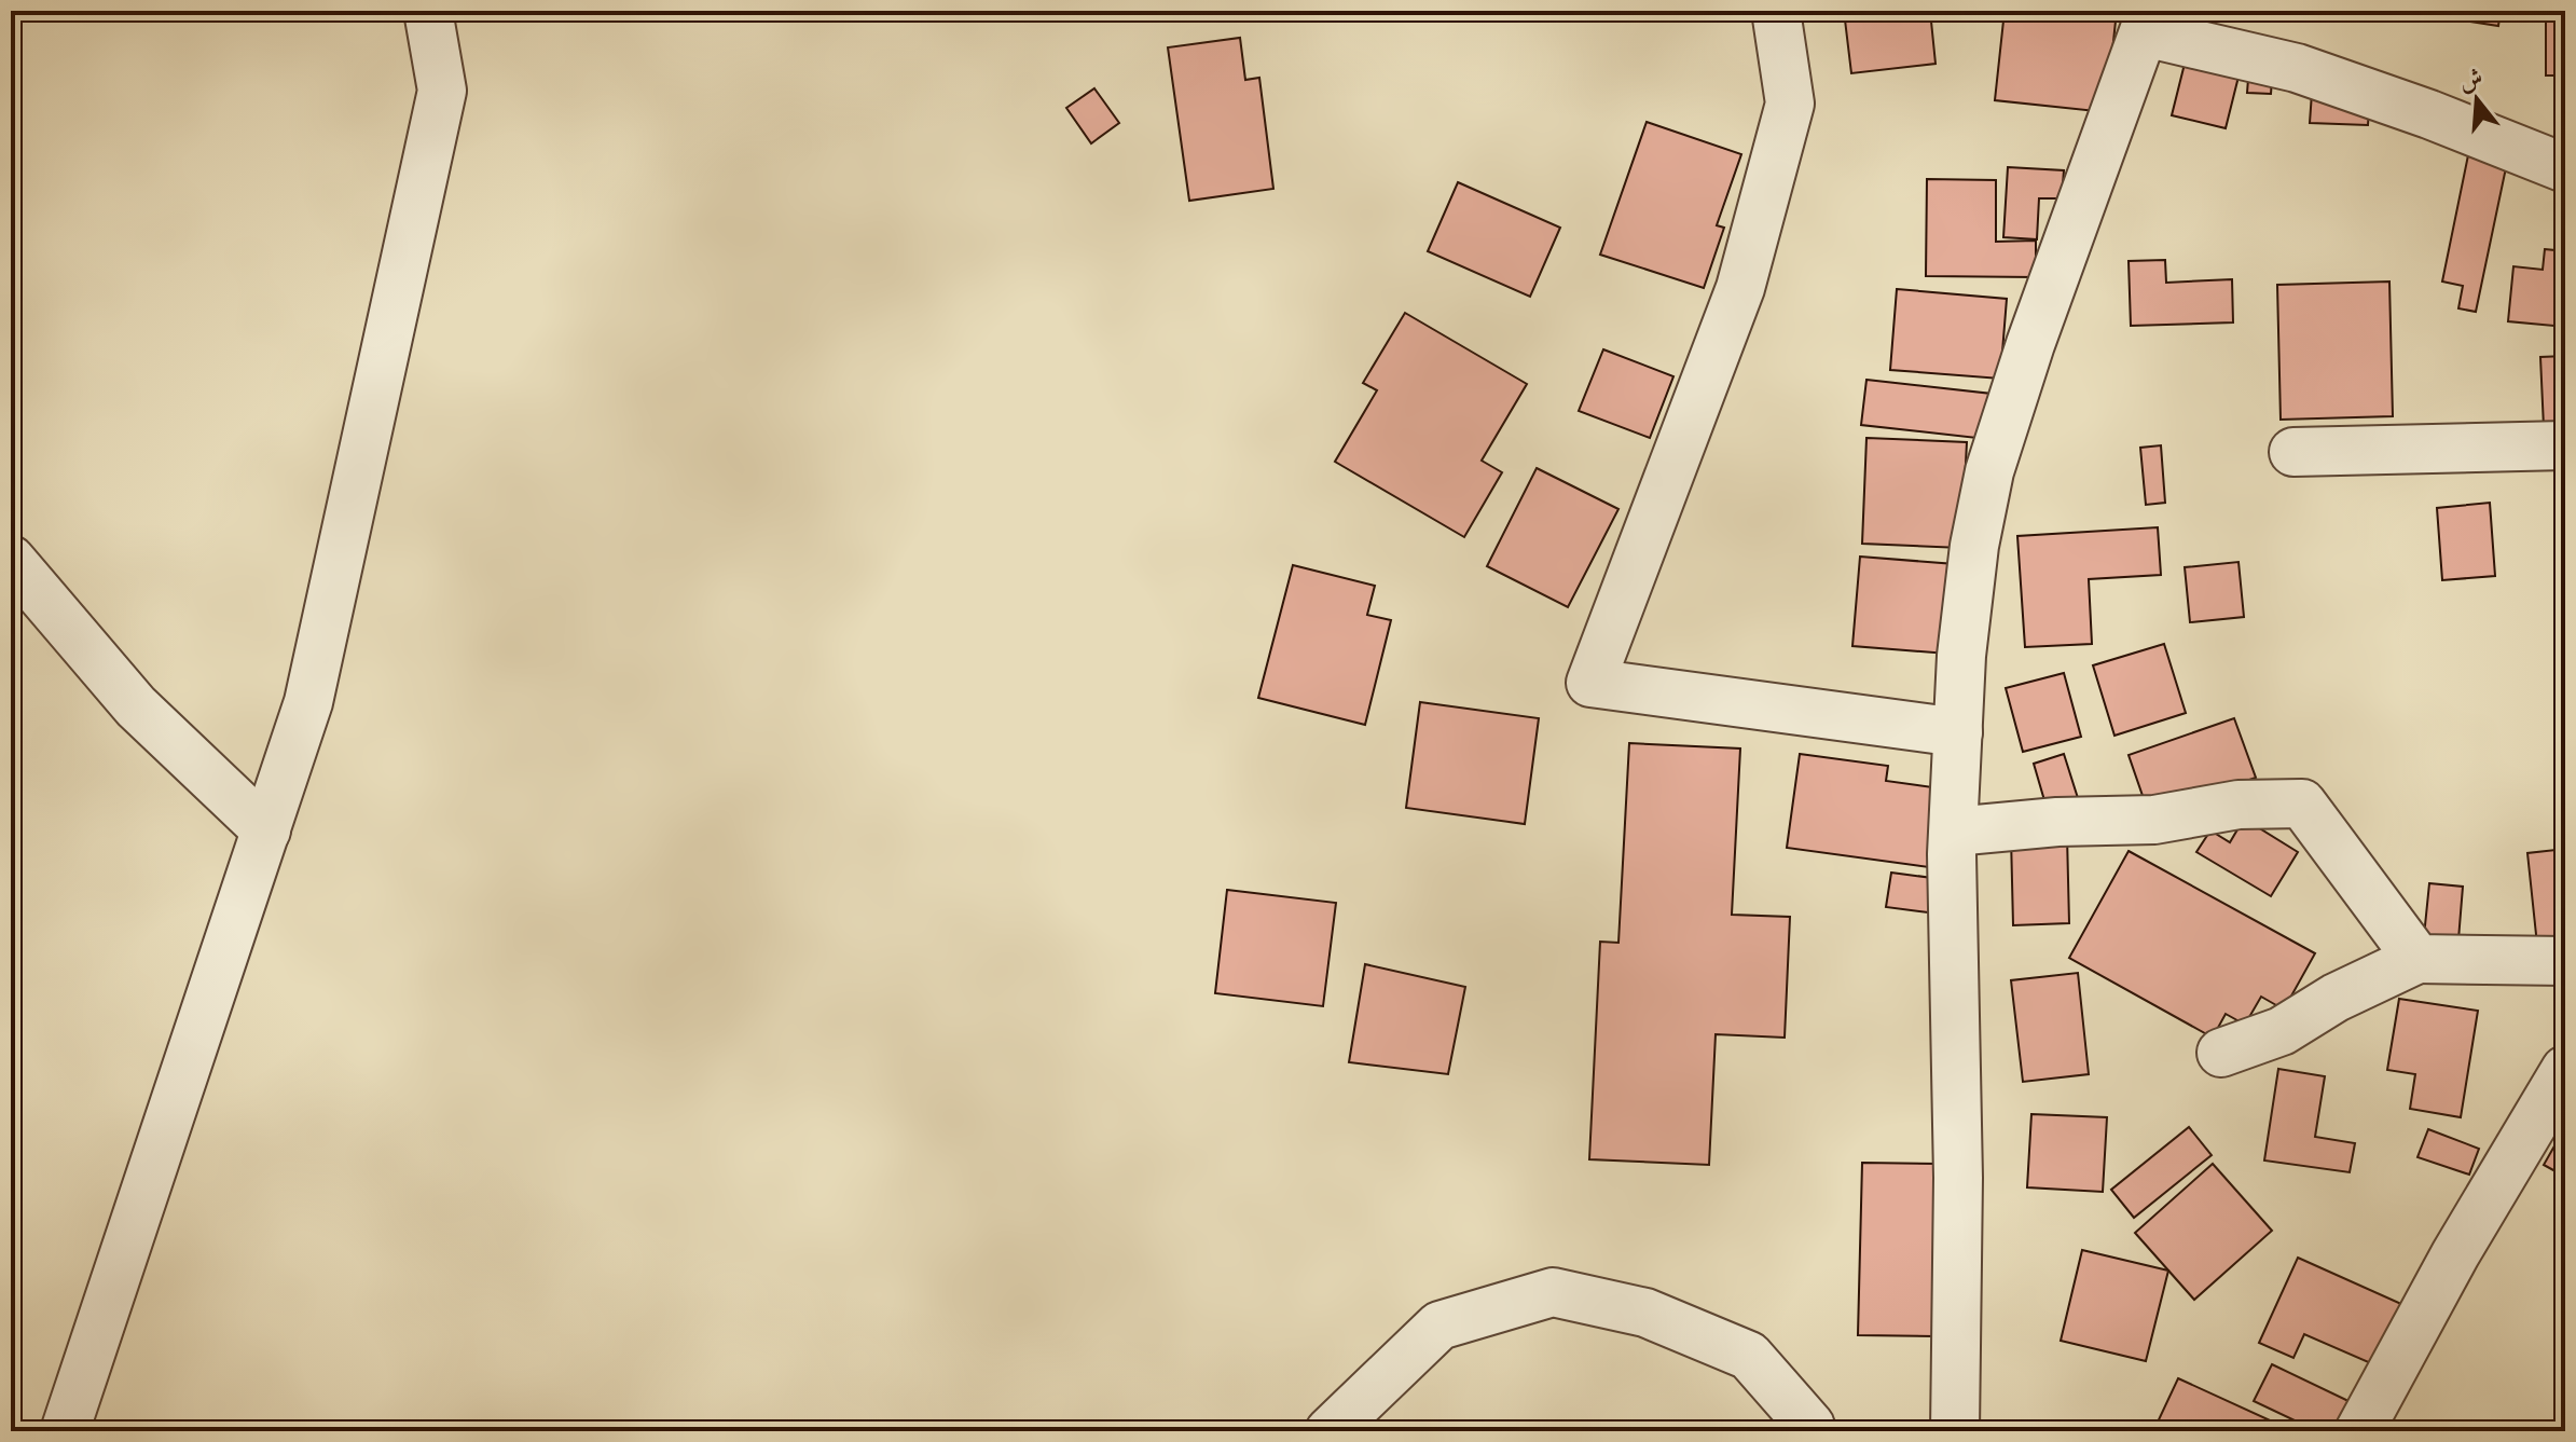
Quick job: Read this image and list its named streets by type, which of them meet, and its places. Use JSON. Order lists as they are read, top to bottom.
{
  "north": "top"
}
